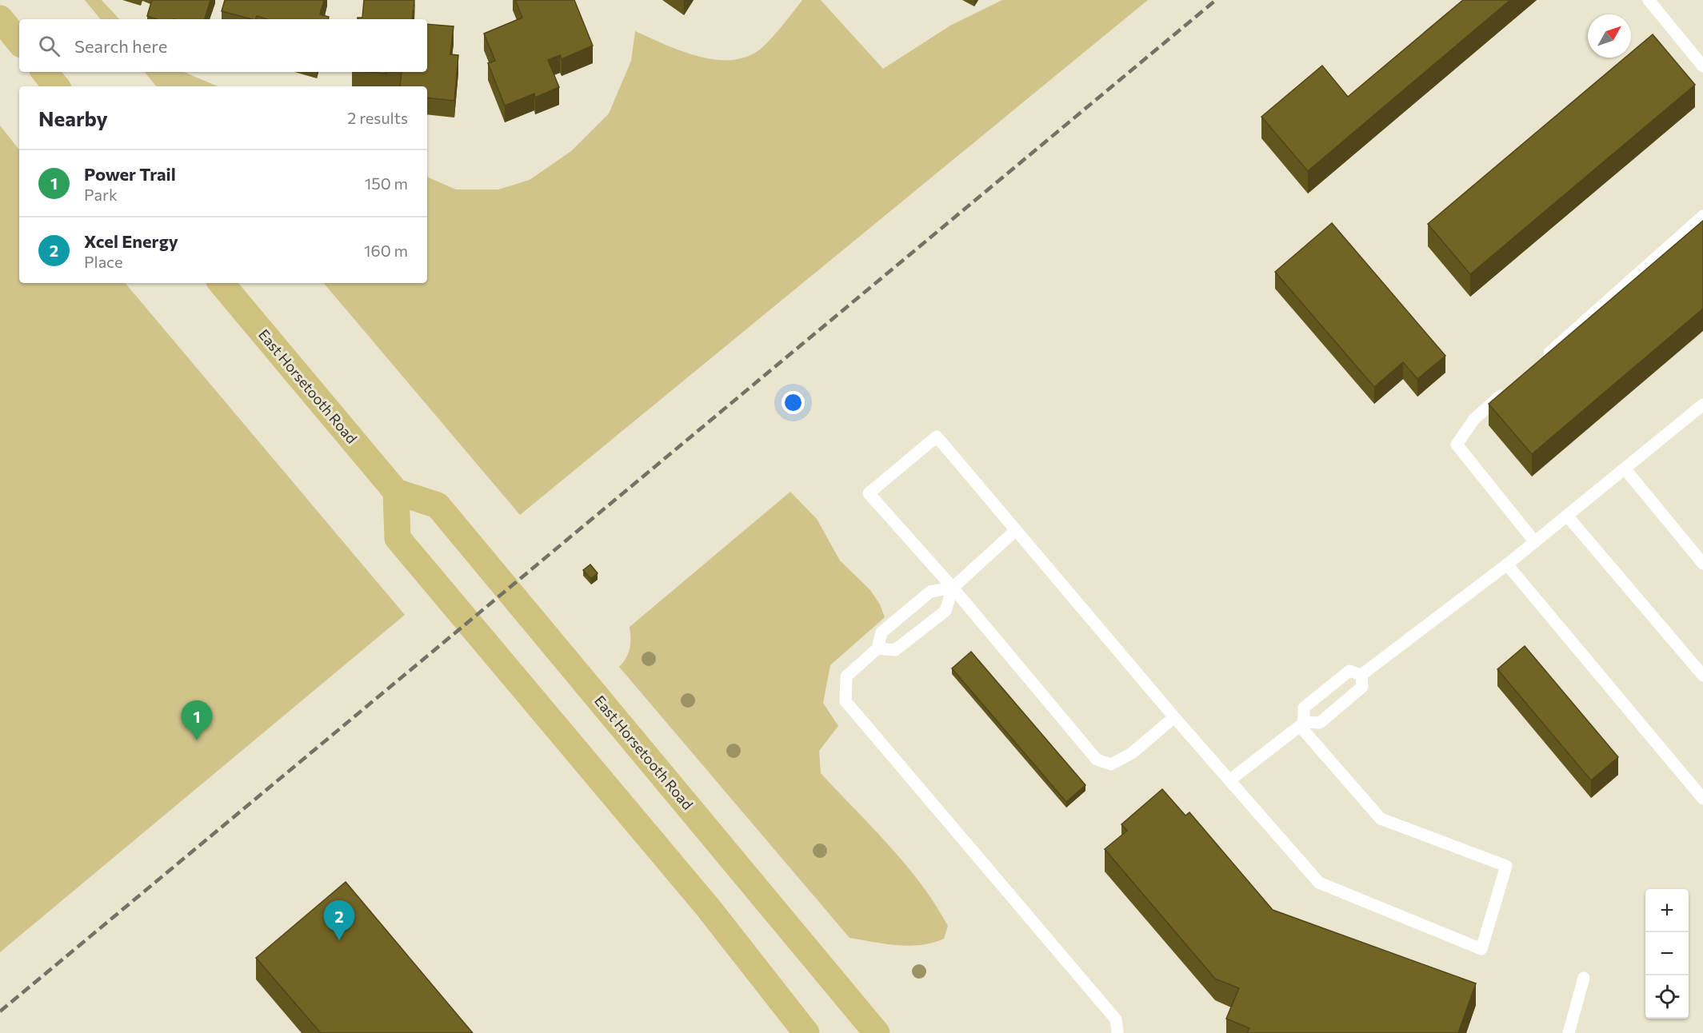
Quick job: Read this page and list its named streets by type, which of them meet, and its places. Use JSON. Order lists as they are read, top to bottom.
{
  "streets": {
    "main road": ["East Horsetooth Road"]
  },
  "north": "top right",
  "page": {
    "search": "Search here",
    "heading": ["Nearby", "2 results"],
    "list": [
      {
        "mark": "1",
        "name": "Power Trail",
        "note": "Park",
        "value": "150 m"
      },
      {
        "mark": "2",
        "name": "Xcel Energy",
        "note": "Place",
        "value": "160 m"
      }
    ],
    "pins": ["1", "2"],
    "map_buttons": ["+", "−"]
  }
}
